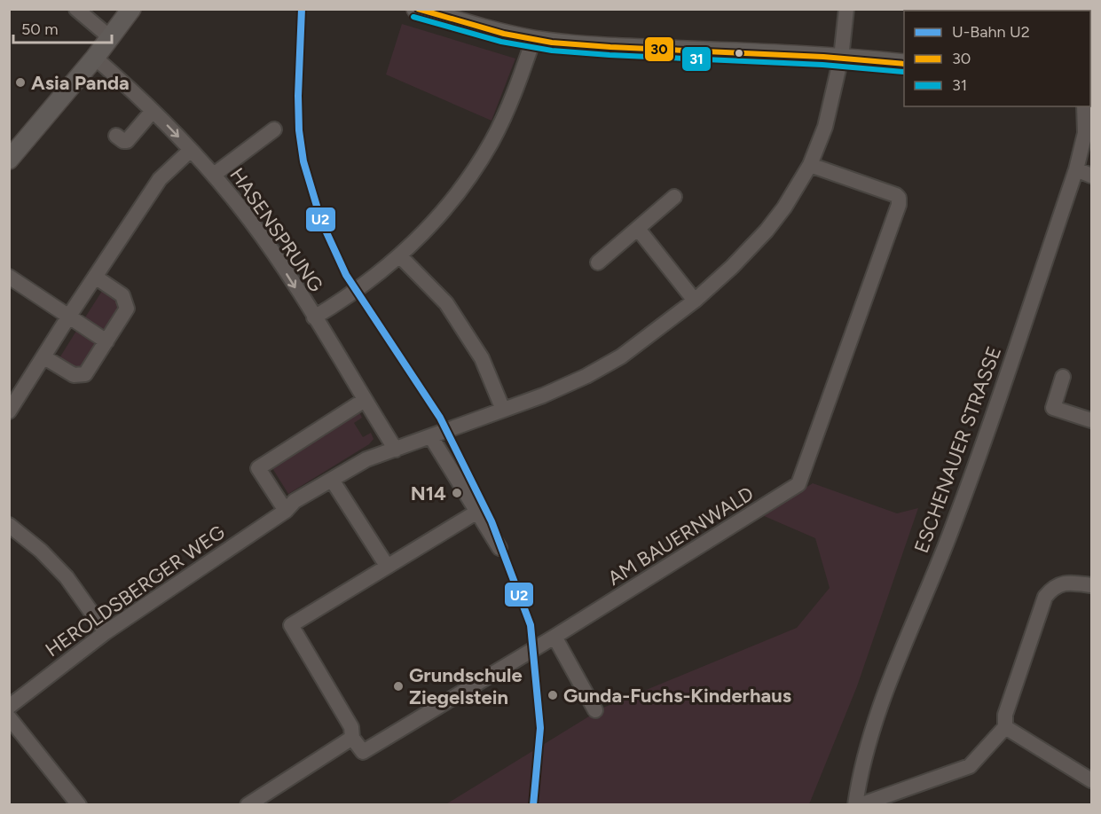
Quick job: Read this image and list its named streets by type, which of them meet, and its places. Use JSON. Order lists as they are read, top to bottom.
{
  "streets": {
    "street": [
      "HASENSPRUNG",
      "ESCHENAUER STRASSE",
      "AM BAUERNWALD",
      "HEROLDSBERGER WEG"
    ]
  },
  "crossings": [
    ["HASENSPRUNG", "HEROLDSBERGER WEG"],
    ["AM BAUERNWALD", "HEROLDSBERGER WEG"]
  ],
  "one_way": ["HASENSPRUNG"],
  "places": [
    "Asia Panda",
    "N14",
    "Grundschule Ziegelstein",
    "Gunda-Fuchs-Kinderhaus"
  ],
  "lines": ["metro line U2", "transit line 30", "transit line 31"],
  "legend": ["U-Bahn U2", "30", "31"],
  "scale_bar": "50 m"
}
